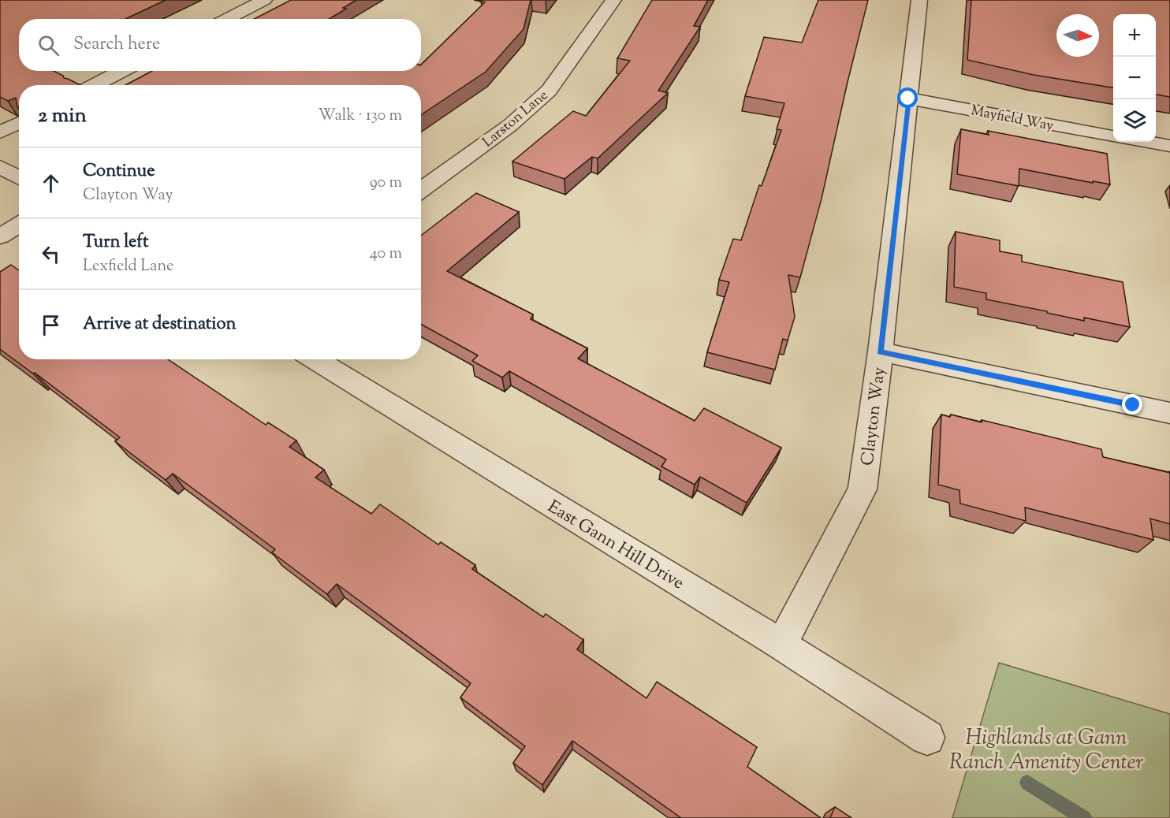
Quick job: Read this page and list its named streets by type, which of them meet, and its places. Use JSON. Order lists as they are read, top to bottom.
{
  "streets": {
    "street": [
      "Mayfield Way",
      "Larston Lane",
      "Clayton Way",
      "East Gann Hill Drive"
    ]
  },
  "crossings": [
    ["Mayfield Way", "Clayton Way"],
    ["Clayton Way", "East Gann Hill Drive"]
  ],
  "parks": ["Highlands at Gann Ranch Amenity Center"],
  "north": "right",
  "page": {
    "map_buttons": ["+", "−"],
    "search": "Search here",
    "heading": ["2 min", "Walk · 130 m"],
    "list": [
      ["Continue", "Clayton Way", "90 m"],
      ["Turn left", "Lexfield Lane", "40 m"],
      "Arrive at destination"
    ]
  }
}
